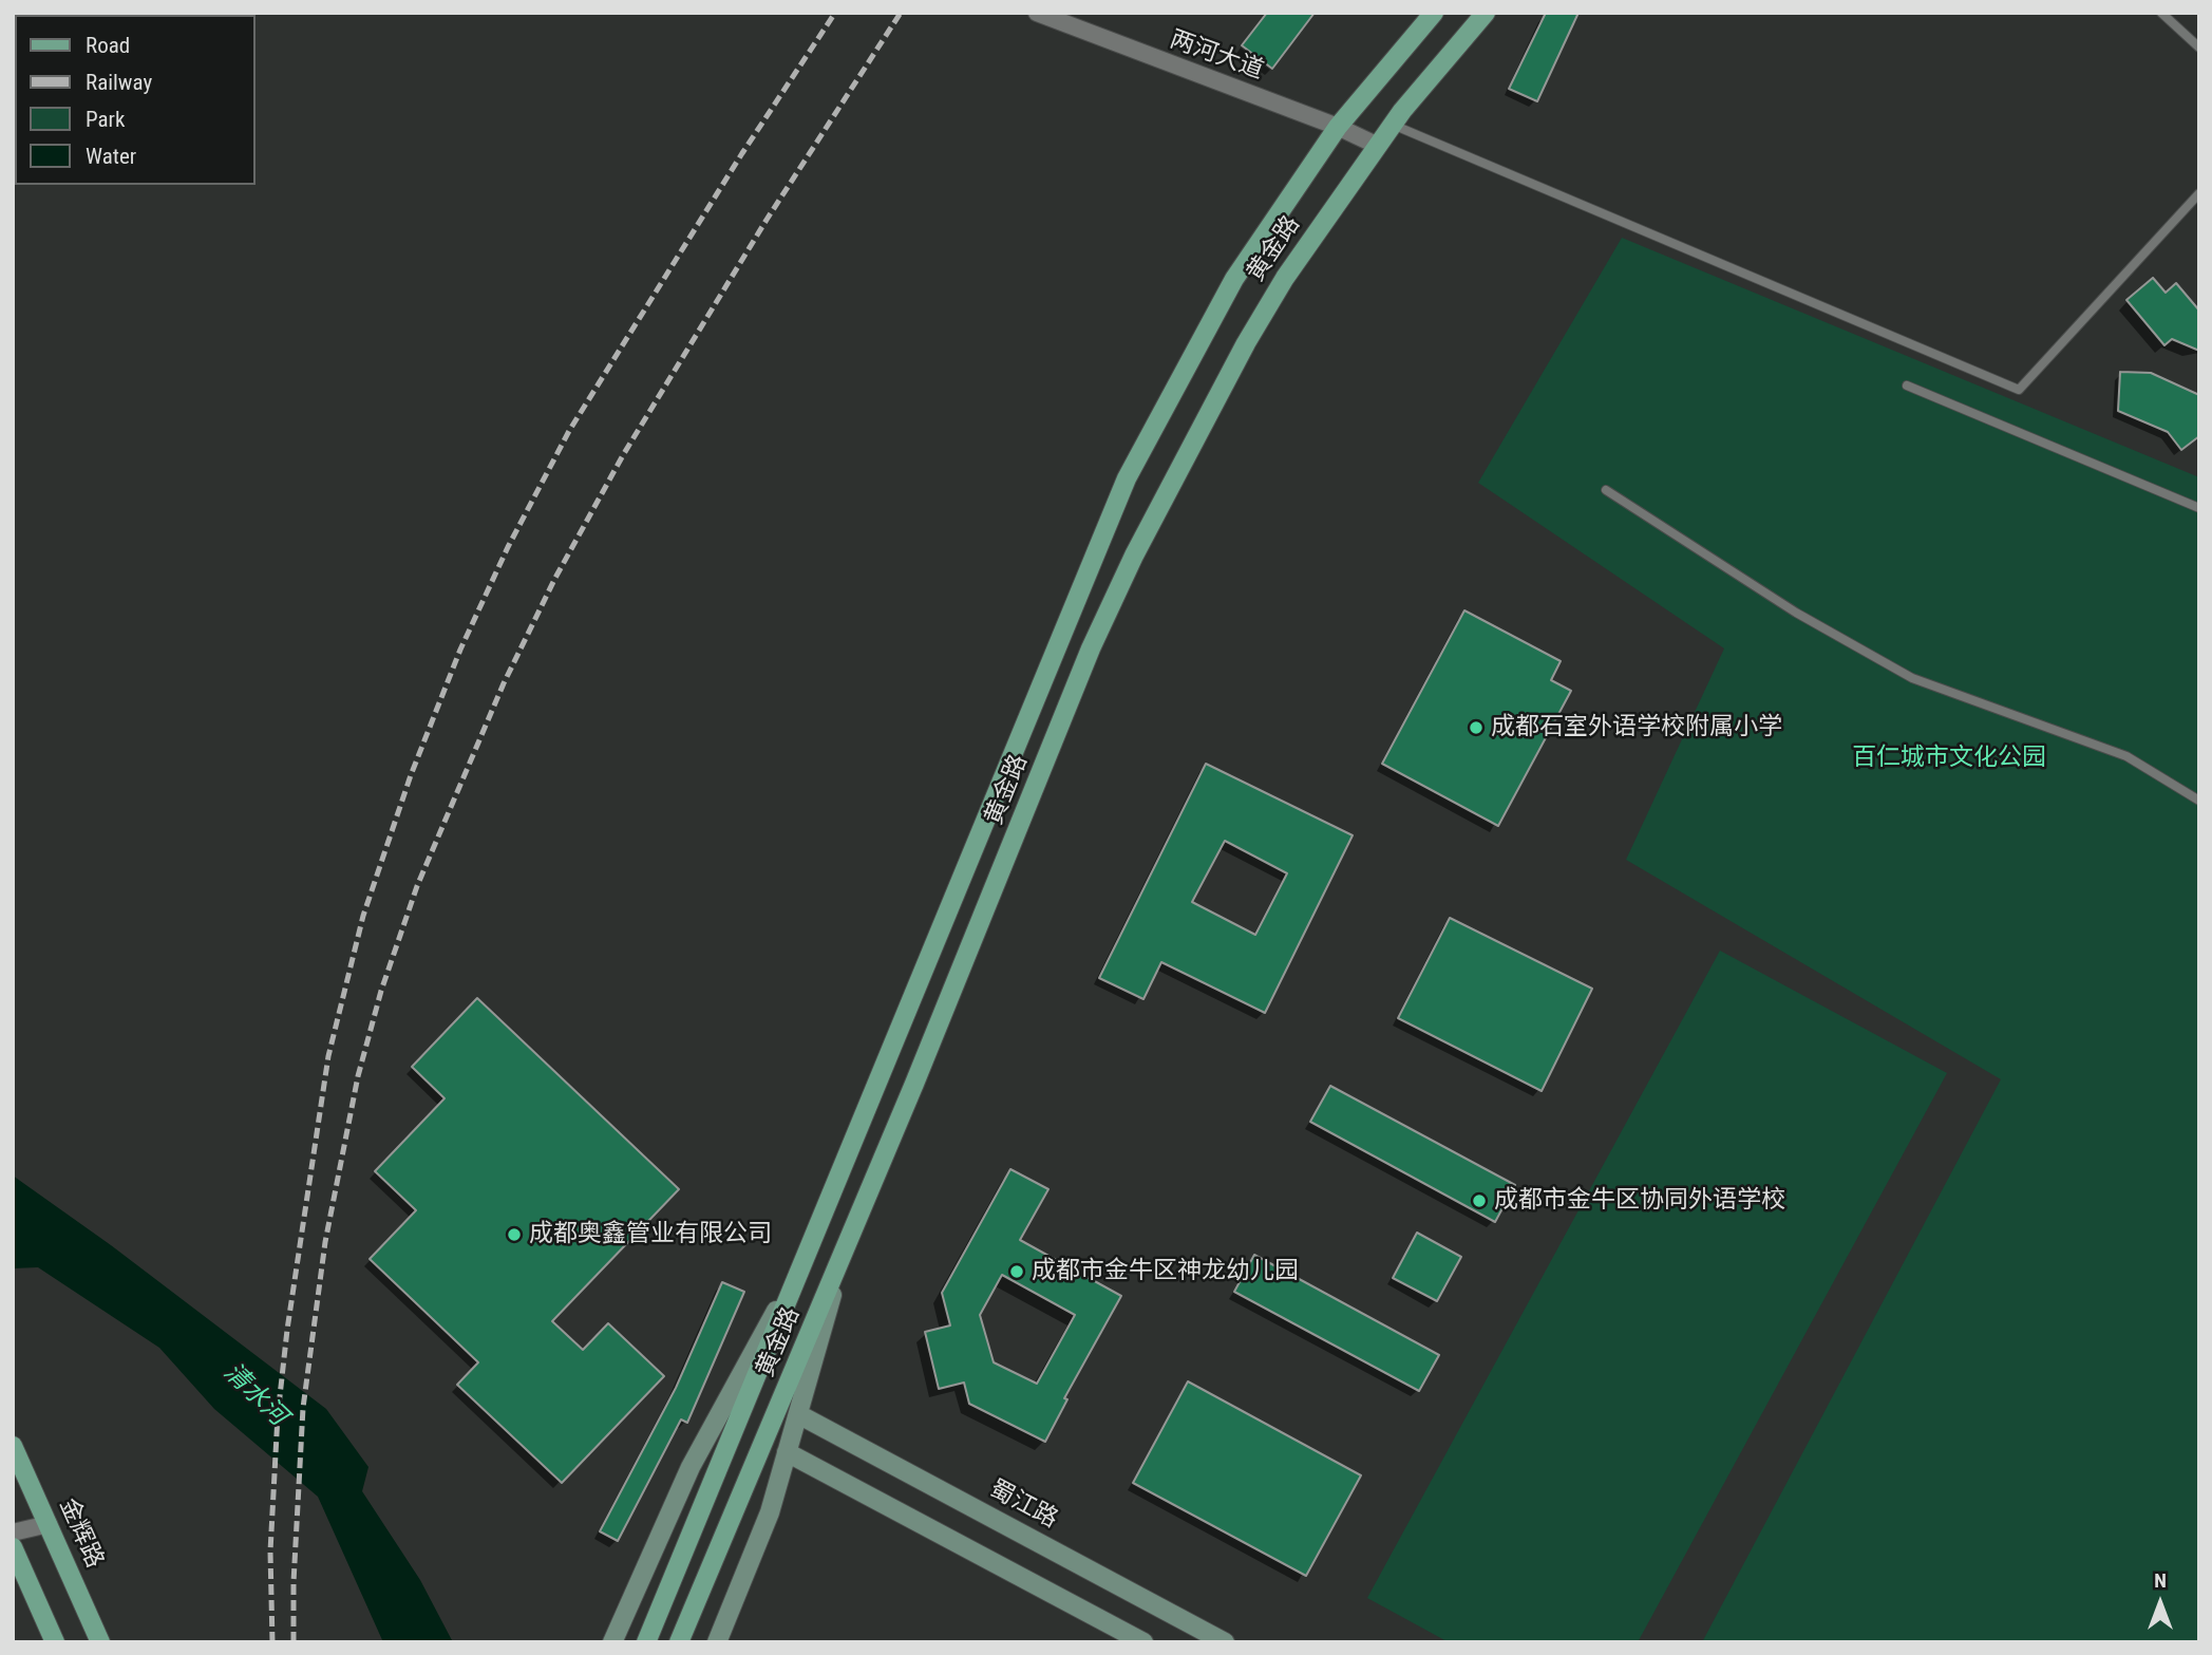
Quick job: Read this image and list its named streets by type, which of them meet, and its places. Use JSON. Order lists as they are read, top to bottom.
{
  "streets": {
    "main road": ["黄金路", "金辉路"],
    "street": ["两河大道", "蜀江路"]
  },
  "crossings": [
    ["两河大道", "黄金路"]
  ],
  "water": ["清水河"],
  "parks": ["百仁城市文化公园"],
  "places": [
    "成都石室外语学校附属小学",
    "成都市金牛区协同外语学校",
    "成都奥鑫管业有限公司",
    "成都市金牛区神龙幼儿园"
  ],
  "legend": [
    "Road",
    "Railway",
    "Park",
    "Water"
  ],
  "north": "top"
}
